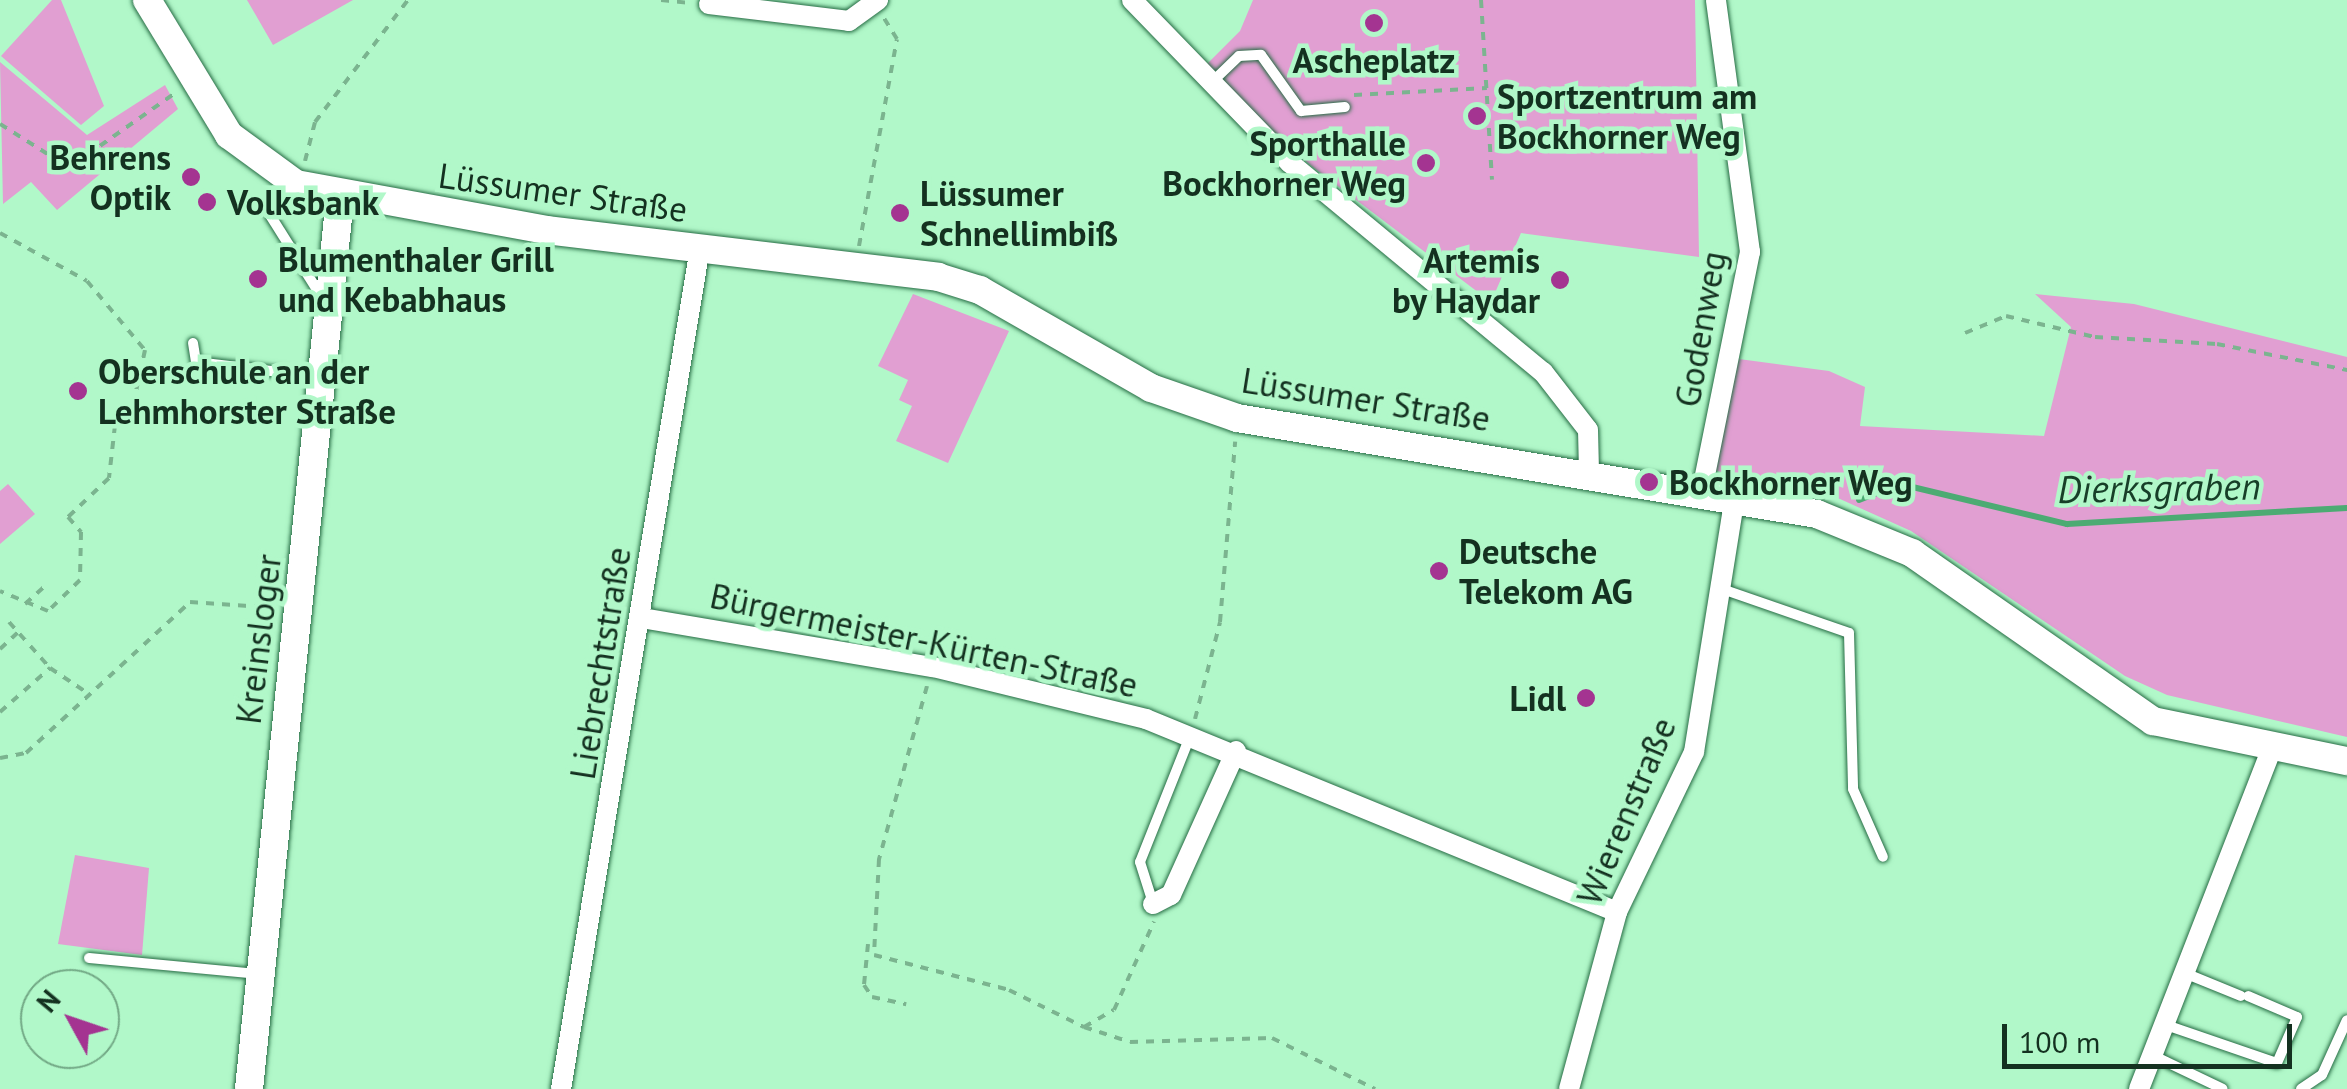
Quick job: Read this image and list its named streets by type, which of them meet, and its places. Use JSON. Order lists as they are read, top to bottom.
{
  "streets": {
    "main road": ["Lüssumer Straße", "Kreinsloger"],
    "street": [
      "Godenweg",
      "Bürgermeister-Kürten-Straße",
      "Liebrechtstraße",
      "Wierenstraße"
    ]
  },
  "crossings": [
    ["Lüssumer Straße", "Godenweg"],
    ["Lüssumer Straße", "Kreinsloger"],
    ["Lüssumer Straße", "Liebrechtstraße"],
    ["Lüssumer Straße", "Wierenstraße"],
    ["Bürgermeister-Kürten-Straße", "Liebrechtstraße"],
    ["Bürgermeister-Kürten-Straße", "Wierenstraße"]
  ],
  "water": ["Dierksgraben"],
  "places": [
    "Ascheplatz",
    "Sportzentrum am Bockhorner Weg",
    "Sporthalle Bockhorner Weg",
    "Behrens Optik",
    "Volksbank",
    "Lüssumer Schnellimbiß",
    "Blumenthaler Grill und Kebabhaus",
    "Artemis by Haydar",
    "Oberschule an der Lehmhorster Straße",
    "Bockhorner Weg",
    "Deutsche Telekom AG",
    "Lidl"
  ],
  "scale_bar": "100 m",
  "north": "top left"
}
